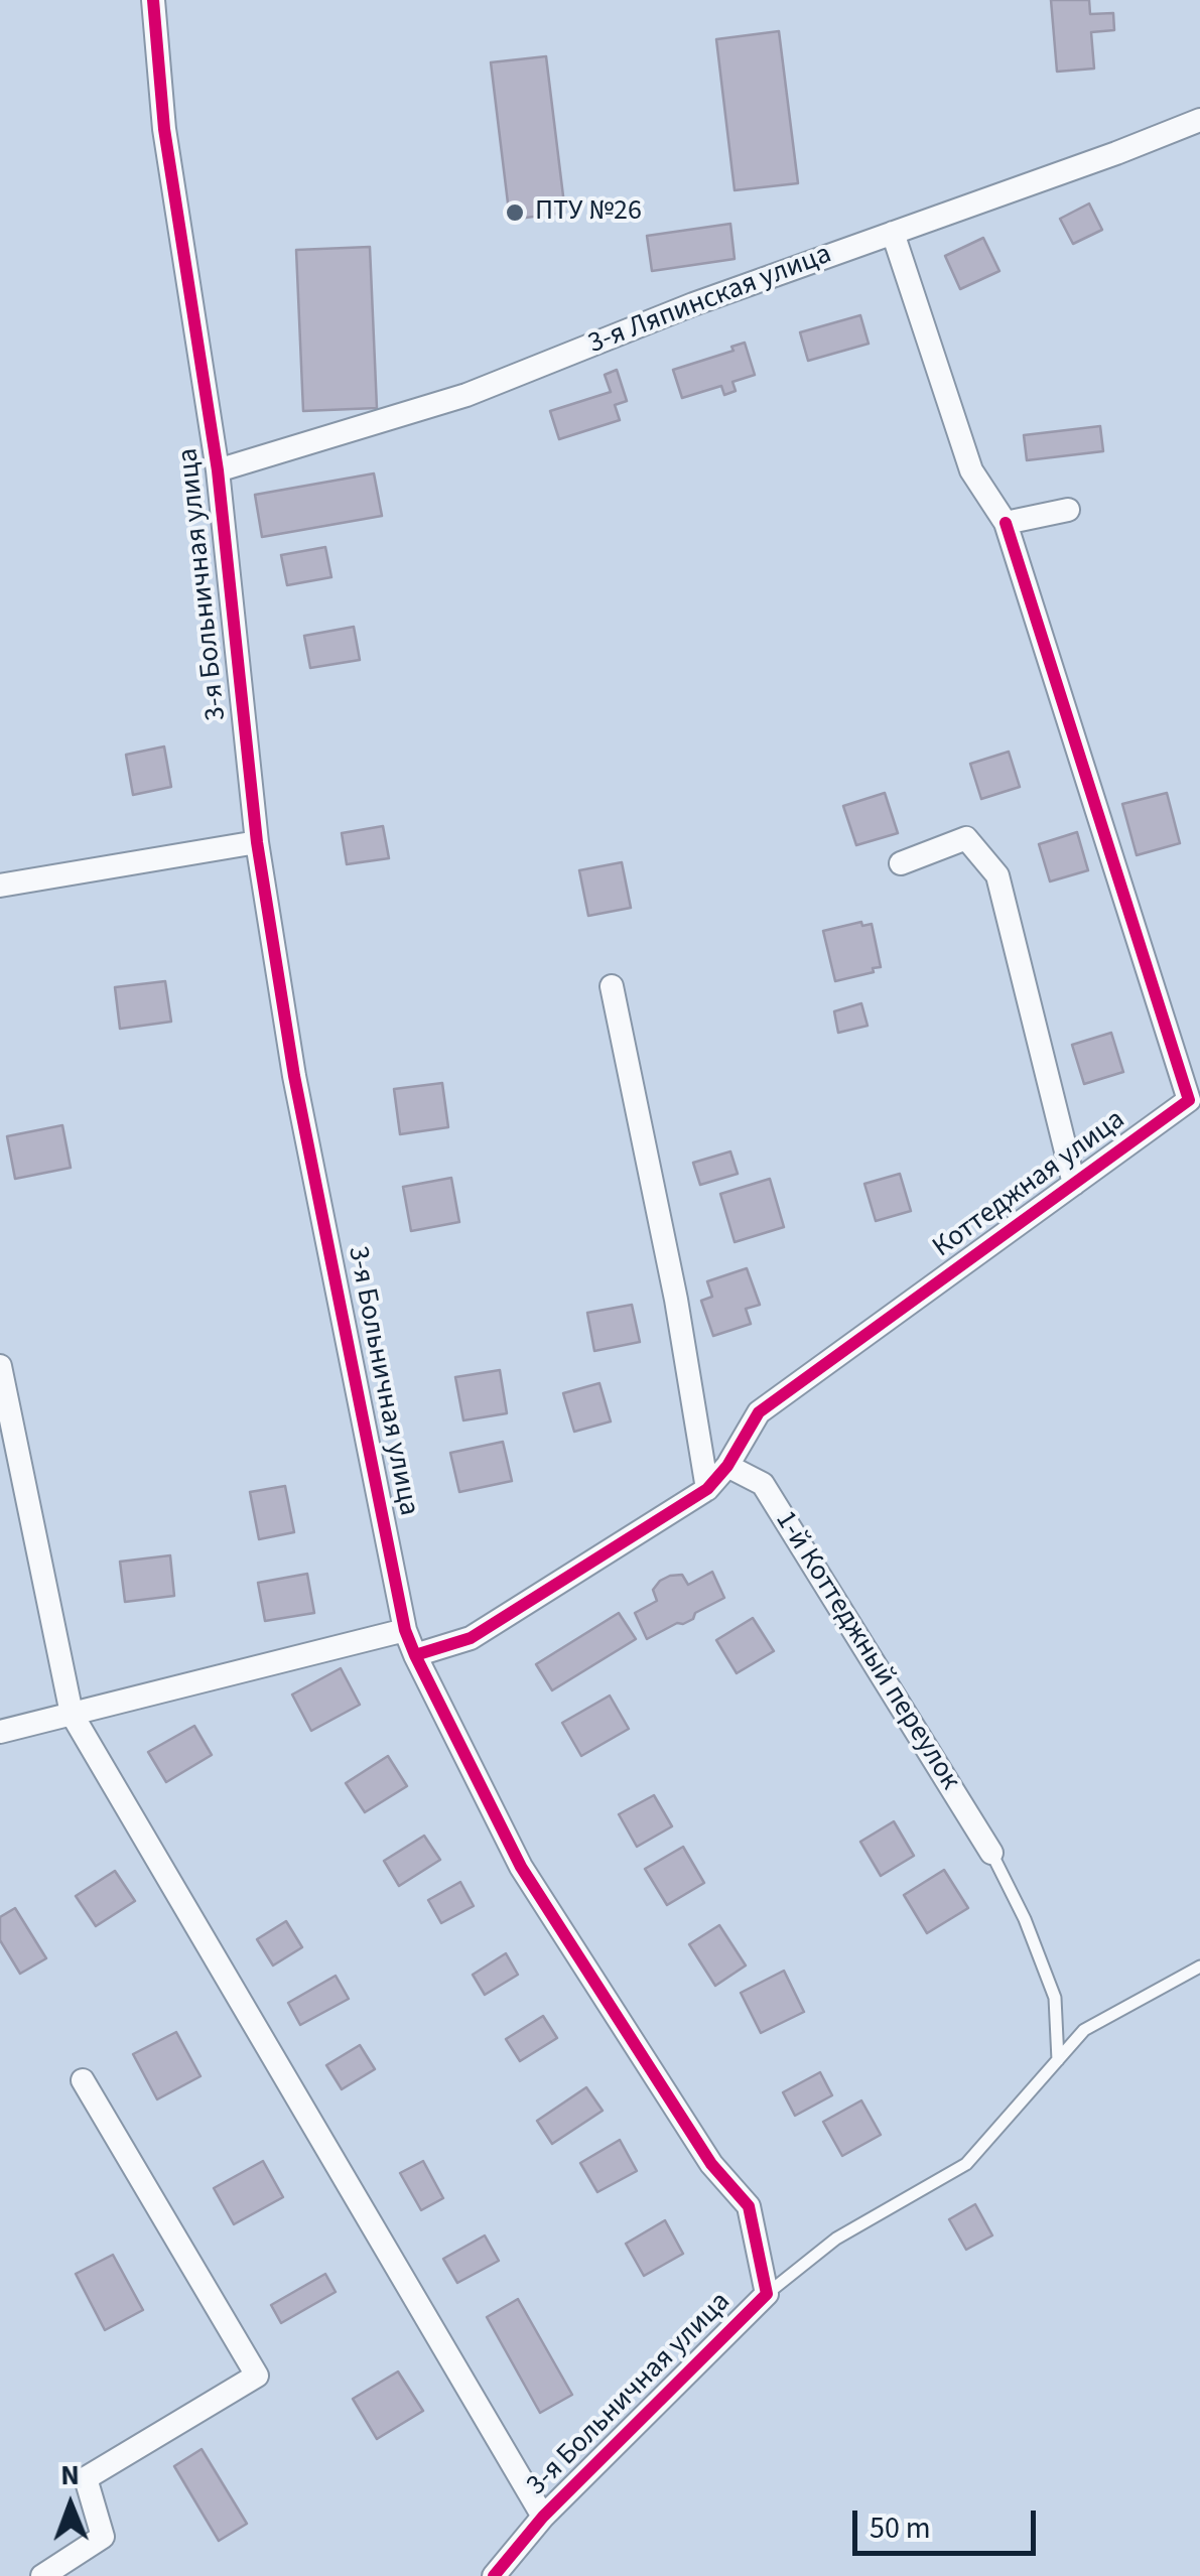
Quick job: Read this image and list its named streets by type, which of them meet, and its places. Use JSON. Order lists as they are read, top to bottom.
{
  "streets": {
    "street": [
      "3-я Ляпинская улица",
      "3-я Больничная улица",
      "Коттеджная улица",
      "1-й Коттеджный переулок"
    ]
  },
  "crossings": [
    ["3-я Ляпинская улица", "3-я Больничная улица"],
    ["3-я Больничная улица", "Коттеджная улица"],
    ["Коттеджная улица", "1-й Коттеджный переулок"]
  ],
  "places": ["ПТУ №26"],
  "scale_bar": "50 m",
  "north": "top"
}
